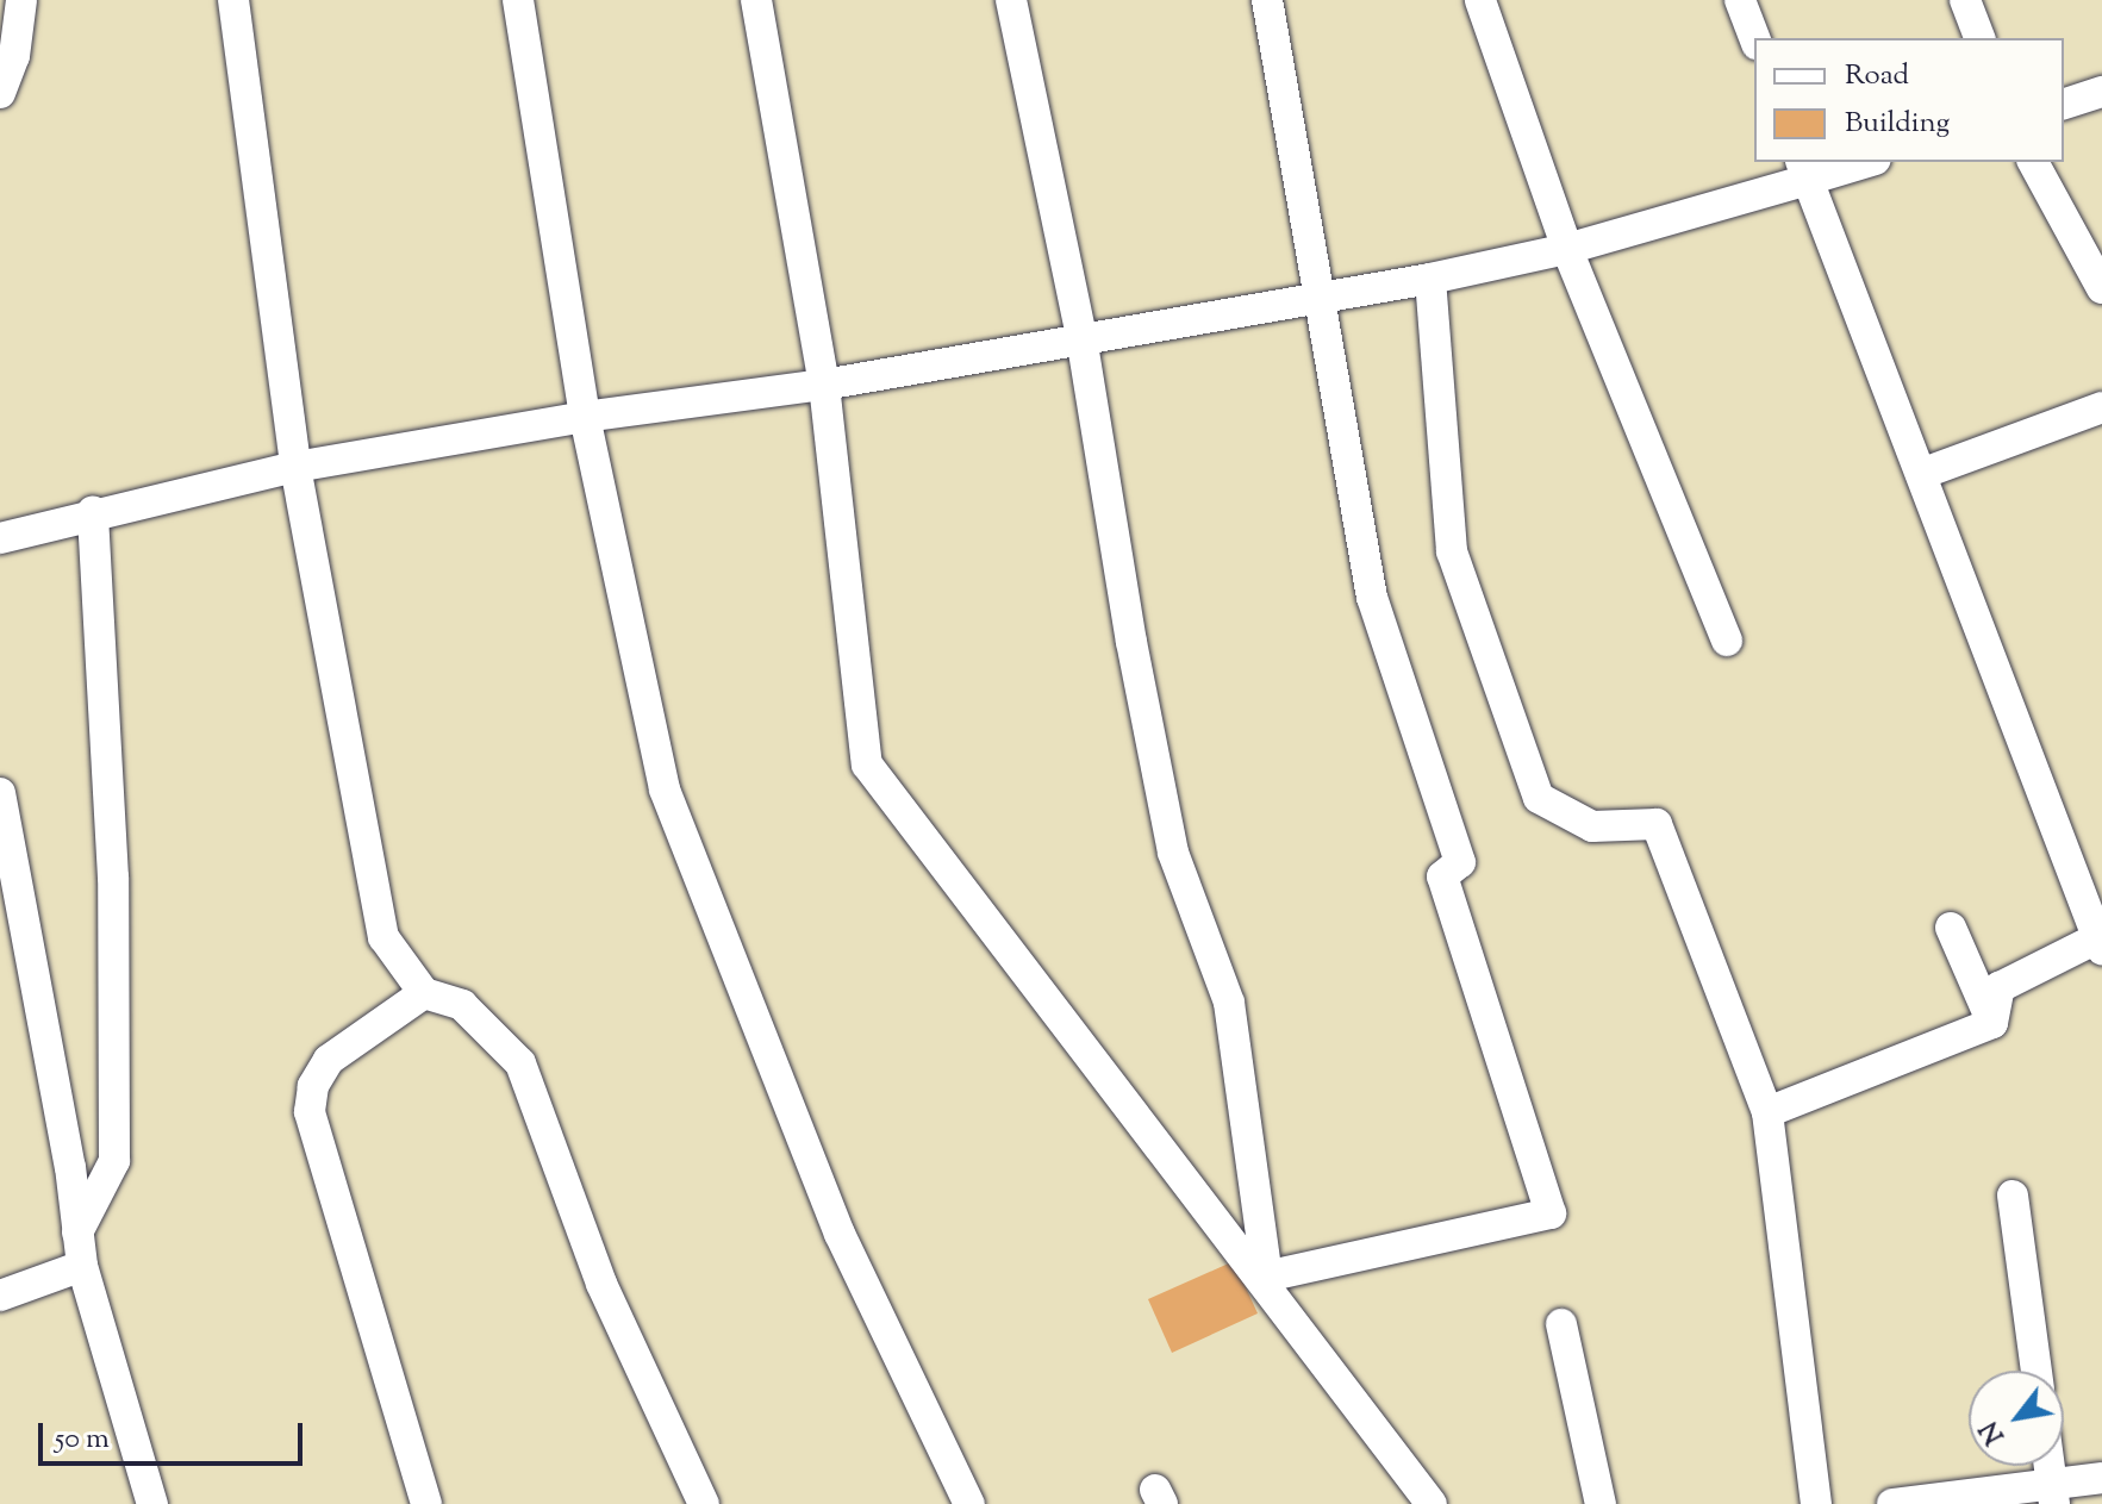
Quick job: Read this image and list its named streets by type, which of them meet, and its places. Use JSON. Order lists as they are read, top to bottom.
{
  "legend": ["Road", "Building"],
  "scale_bar": "50 m",
  "north": "bottom left"
}
